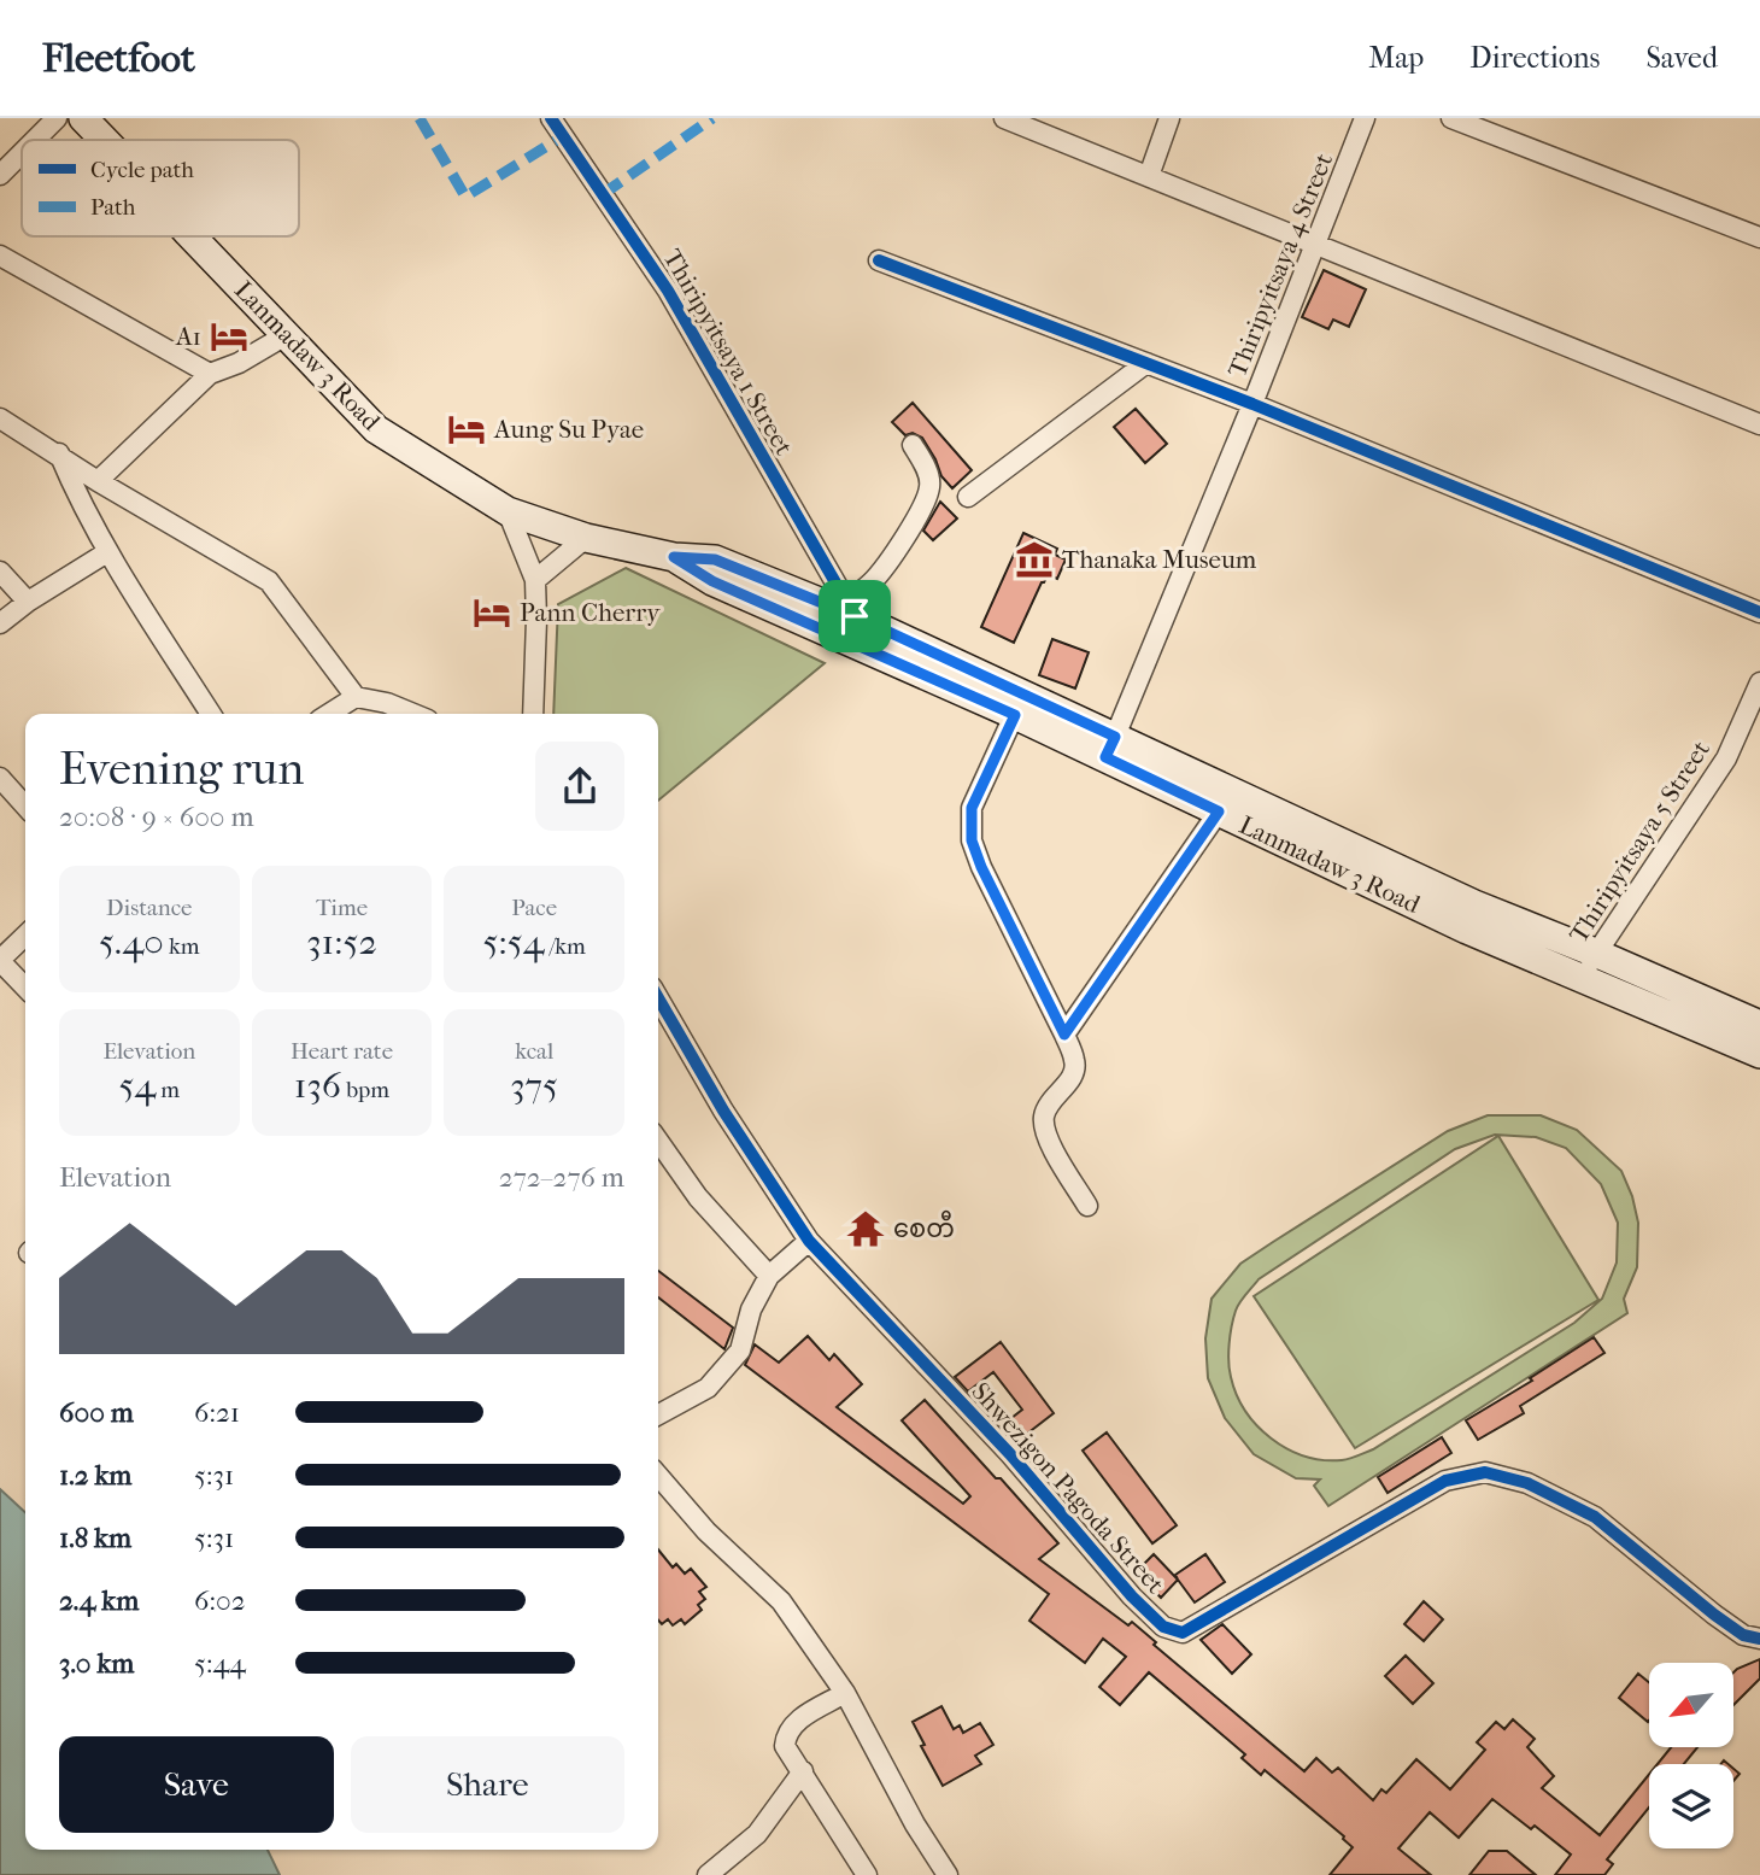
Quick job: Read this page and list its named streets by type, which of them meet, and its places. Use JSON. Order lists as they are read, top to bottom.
{
  "streets": {
    "main road": ["Lanmadaw 3 Road"],
    "street": [
      "Thiripyitsaya 4 Street",
      "Thiripyitsaya 1 Street",
      "Thiripyitsaya 5 Street",
      "Shwezigon Pagoda Street"
    ]
  },
  "crossings": [
    ["Thiripyitsaya 4 Street", "Lanmadaw 3 Road"],
    ["Thiripyitsaya 1 Street", "Lanmadaw 3 Road"],
    ["Lanmadaw 3 Road", "Thiripyitsaya 5 Street"]
  ],
  "places": {
    "hotel": ["A1", "Aung Su Pyae", "Pann Cherry"],
    "museum": ["Thanaka Museum"],
    "temple": ["စေတီ"]
  },
  "legend": ["Cycle path", "Path"],
  "north": "bottom left",
  "page": {
    "header": "Fleetfoot",
    "nav": ["Map", "Directions", "Saved"],
    "heading": ["Evening run", "20:08 · 9 × 600 m"],
    "stats": [
      ["Distance", "5.40 km"],
      ["Time", "31:52"],
      ["Pace", "5:54 /km"],
      ["Elevation", "54 m"],
      ["Heart rate", "136 bpm"],
      ["kcal", "375"]
    ],
    "chart": ["Elevation", "272–276 m"],
    "list": [
      {
        "name": "600 m",
        "note": "6:21"
      },
      {
        "name": "1.2 km",
        "note": "5:31"
      },
      {
        "name": "1.8 km",
        "note": "5:31"
      },
      {
        "name": "2.4 km",
        "note": "6:02"
      },
      {
        "name": "3.0 km",
        "note": "5:44"
      }
    ],
    "buttons": ["Save", "Share"]
  }
}
